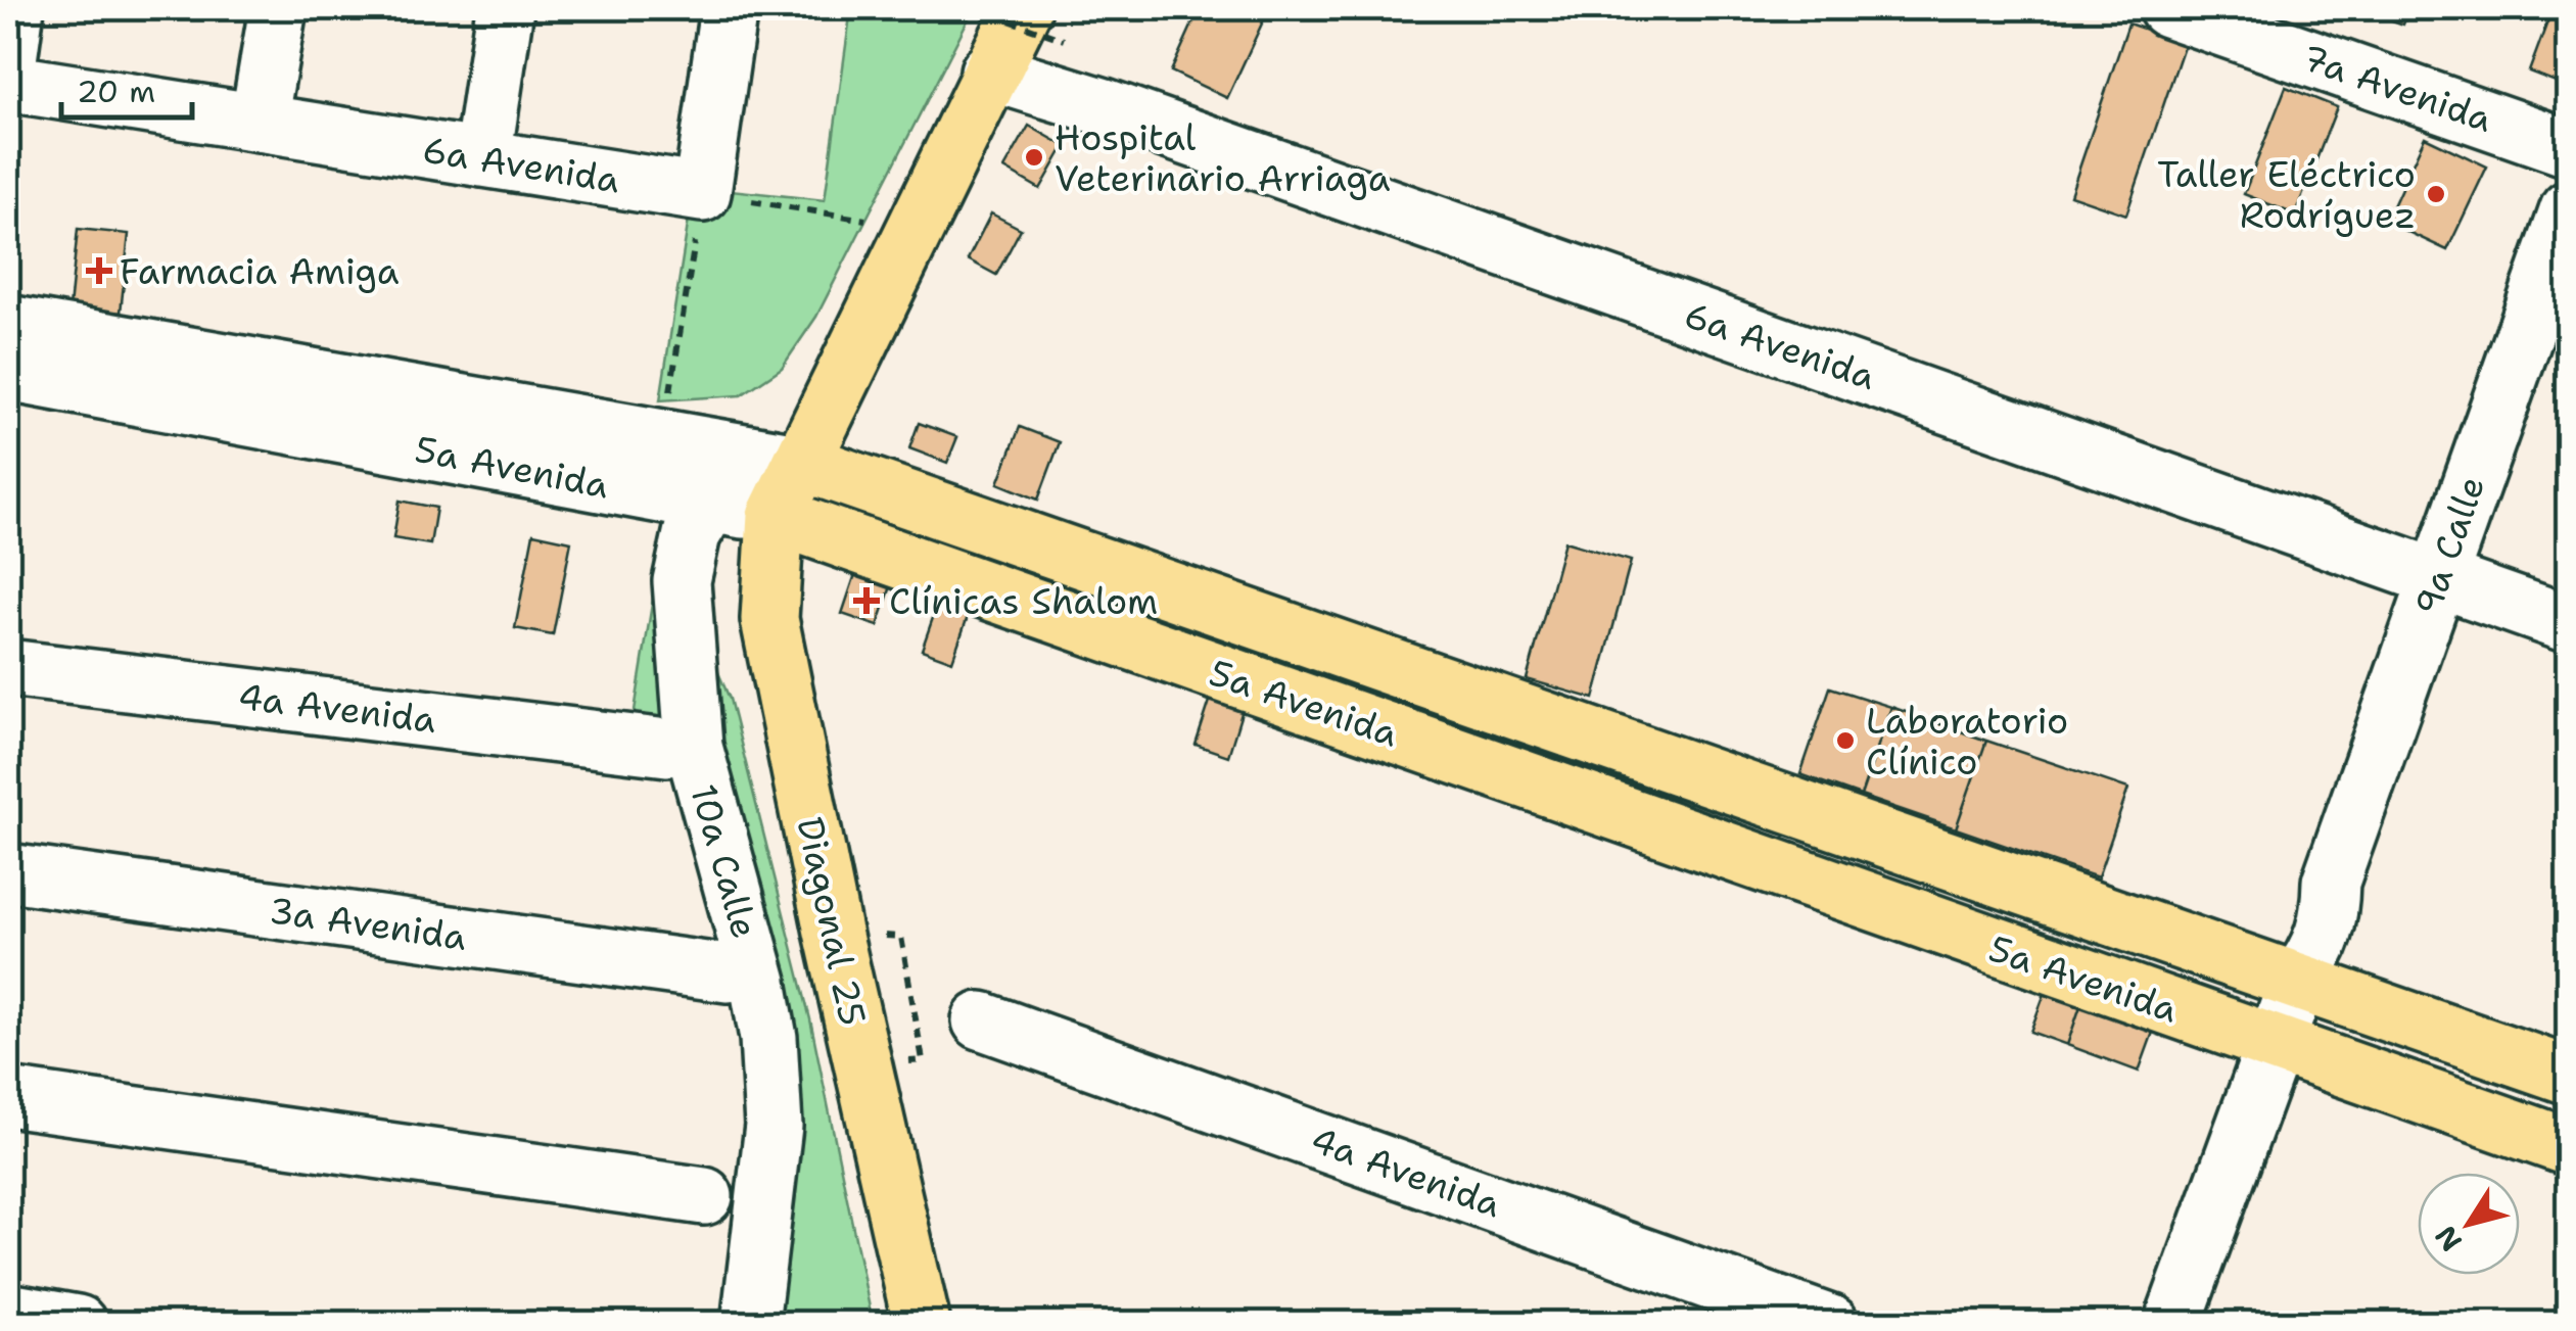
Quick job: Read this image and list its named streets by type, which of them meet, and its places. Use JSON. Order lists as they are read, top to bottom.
{
  "streets": {
    "main road": ["5a Avenida", "Diagonal 25"],
    "street": [
      "7a Avenida",
      "6a Avenida",
      "9a Calle",
      "4a Avenida",
      "10a Calle",
      "3a Avenida"
    ]
  },
  "crossings": [
    ["6a Avenida", "9a Calle"],
    ["5a Avenida", "9a Calle"],
    ["5a Avenida", "10a Calle"],
    ["5a Avenida", "Diagonal 25"]
  ],
  "places": {
    "other": ["Hospital Veterinario Arriaga", "Taller Eléctrico Rodríguez", "Laboratorio Clínico"],
    "health": ["Farmacia Amiga", "Clínicas Shalom"]
  },
  "scale_bar": "20 m",
  "north": "bottom left"
}
